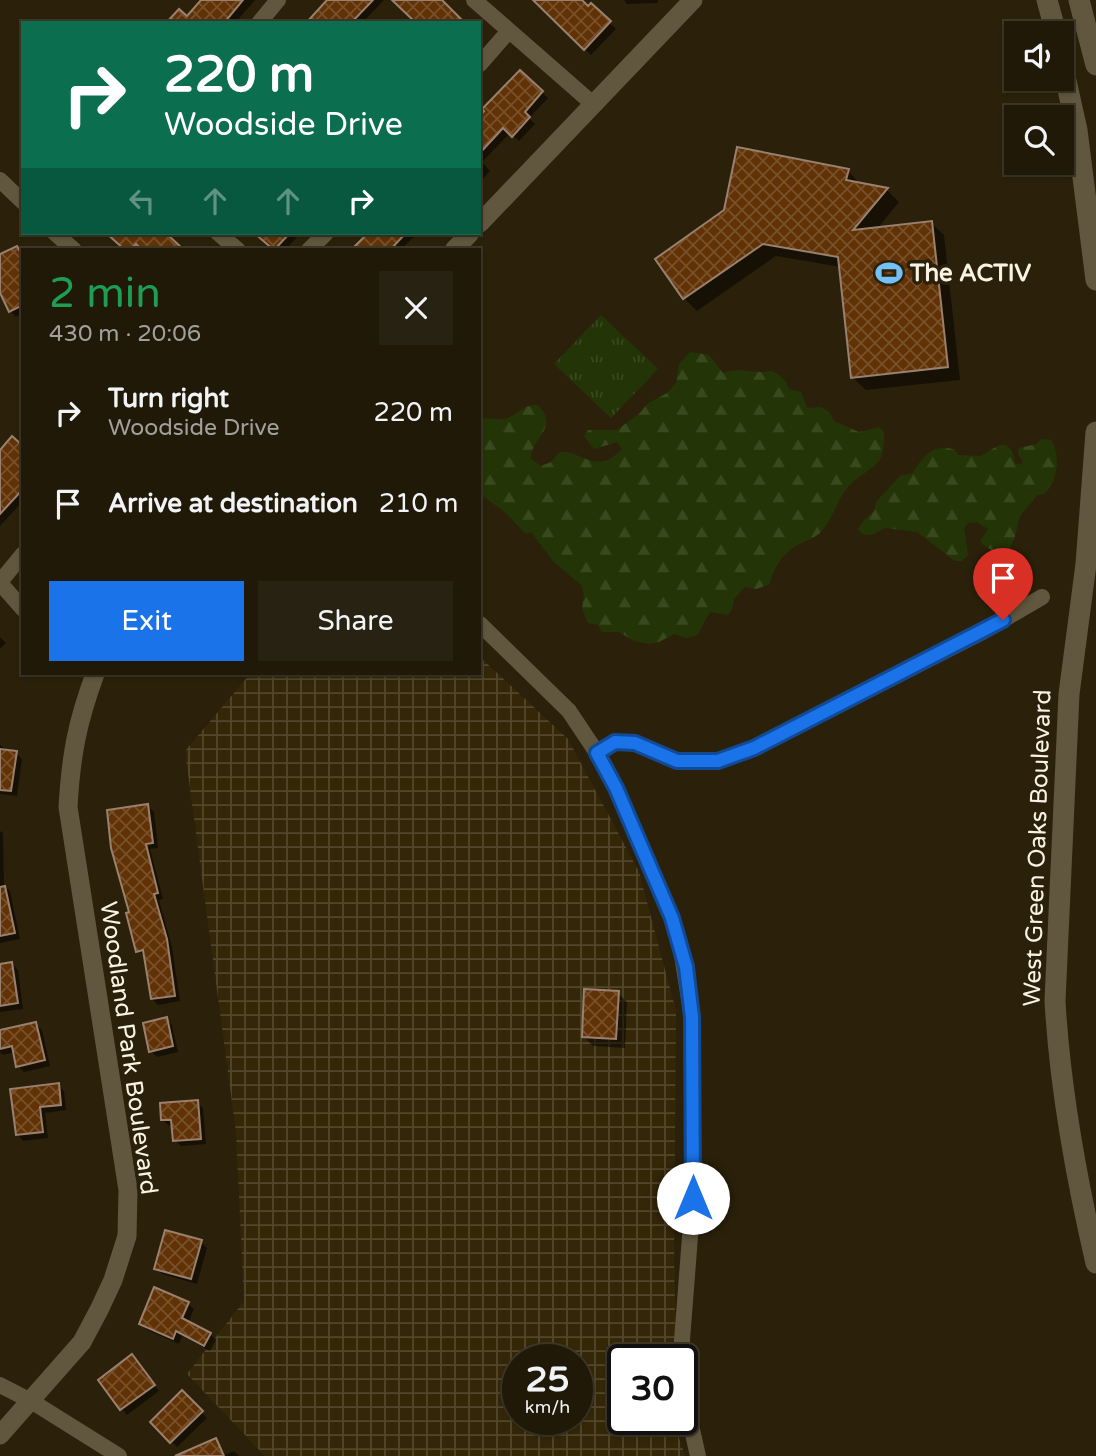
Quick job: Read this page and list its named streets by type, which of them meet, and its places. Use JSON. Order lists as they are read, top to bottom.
{
  "streets": {
    "main road": ["West Green Oaks Boulevard"],
    "street": ["Woodland Park Boulevard"]
  },
  "places": {
    "sports": ["The ACTIV"]
  },
  "page": {
    "turn": ["220 m", "Woodside Drive"],
    "heading": ["2 min", "430 m · 20:06"],
    "list": [
      {
        "name": "Turn right",
        "note": "Woodside Drive",
        "value": "220 m"
      },
      {
        "name": "Arrive at destination",
        "value": "210 m"
      }
    ],
    "buttons": ["Exit", "Share"],
    "speed": "25 km/h",
    "limit": "30"
  }
}
